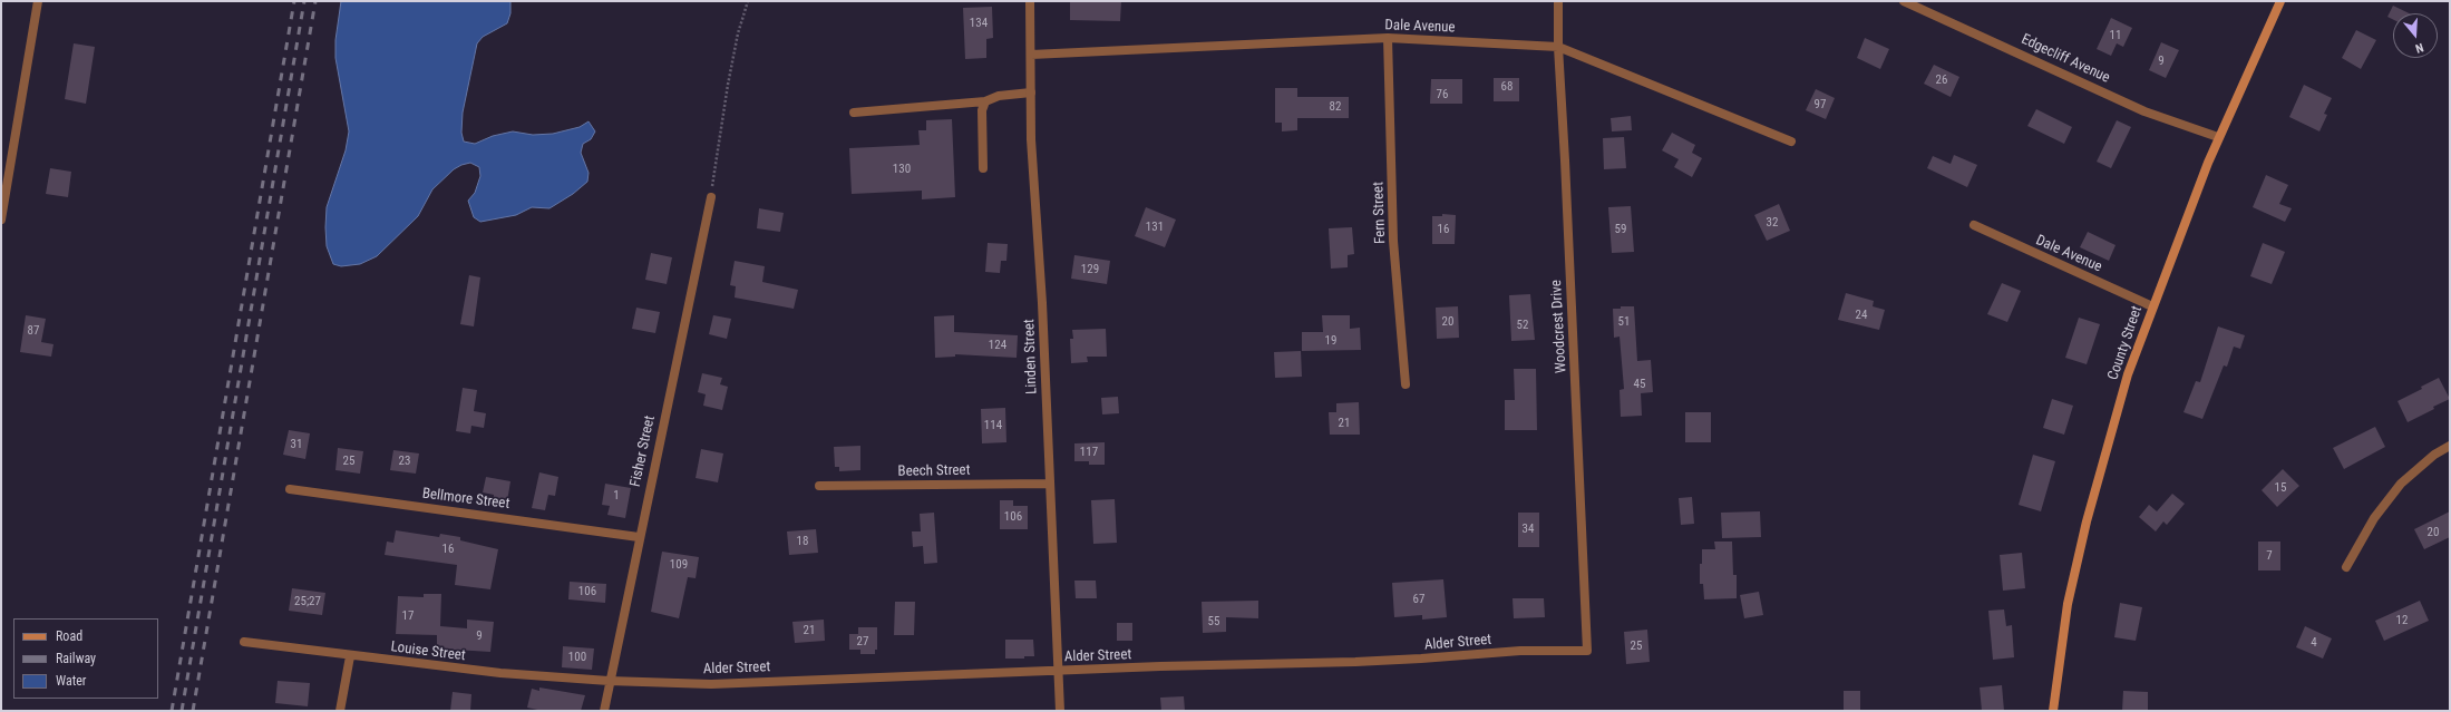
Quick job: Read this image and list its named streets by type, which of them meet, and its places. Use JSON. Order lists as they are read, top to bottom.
{
  "streets": {
    "main road": ["County Street"],
    "street": [
      "Dale Avenue",
      "Edgecliff Avenue",
      "Fern Street",
      "Woodcrest Drive",
      "Linden Street",
      "Fisher Street",
      "Beech Street",
      "Bellmore Street",
      "Alder Street",
      "Louise Street"
    ]
  },
  "crossings": [
    ["Dale Avenue", "Fern Street"],
    ["Dale Avenue", "Woodcrest Drive"],
    ["Dale Avenue", "County Street"],
    ["Dale Avenue", "Linden Street"],
    ["Edgecliff Avenue", "County Street"],
    ["Woodcrest Drive", "Alder Street"],
    ["Linden Street", "Beech Street"],
    ["Linden Street", "Alder Street"],
    ["Fisher Street", "Bellmore Street"],
    ["Fisher Street", "Alder Street"],
    ["Fisher Street", "Louise Street"],
    ["Alder Street", "Louise Street"]
  ],
  "house_numbers": [
    "134",
    "11",
    "9",
    "26",
    "68",
    "76",
    "97",
    "82",
    "130",
    "32",
    "131",
    "16",
    "59",
    "129",
    "24",
    "20",
    "51",
    "52",
    "87",
    "19",
    "124",
    "45",
    "21",
    "114",
    "31",
    "117",
    "25",
    "23",
    "15",
    "1",
    "106",
    "34",
    "20",
    "18",
    "16",
    "7",
    "109",
    "106",
    "67",
    "25;27",
    "17",
    "12",
    "55",
    "21",
    "9",
    "27",
    "4",
    "25",
    "100"
  ],
  "legend": ["Road", "Railway", "Water"],
  "north": "bottom"
}
